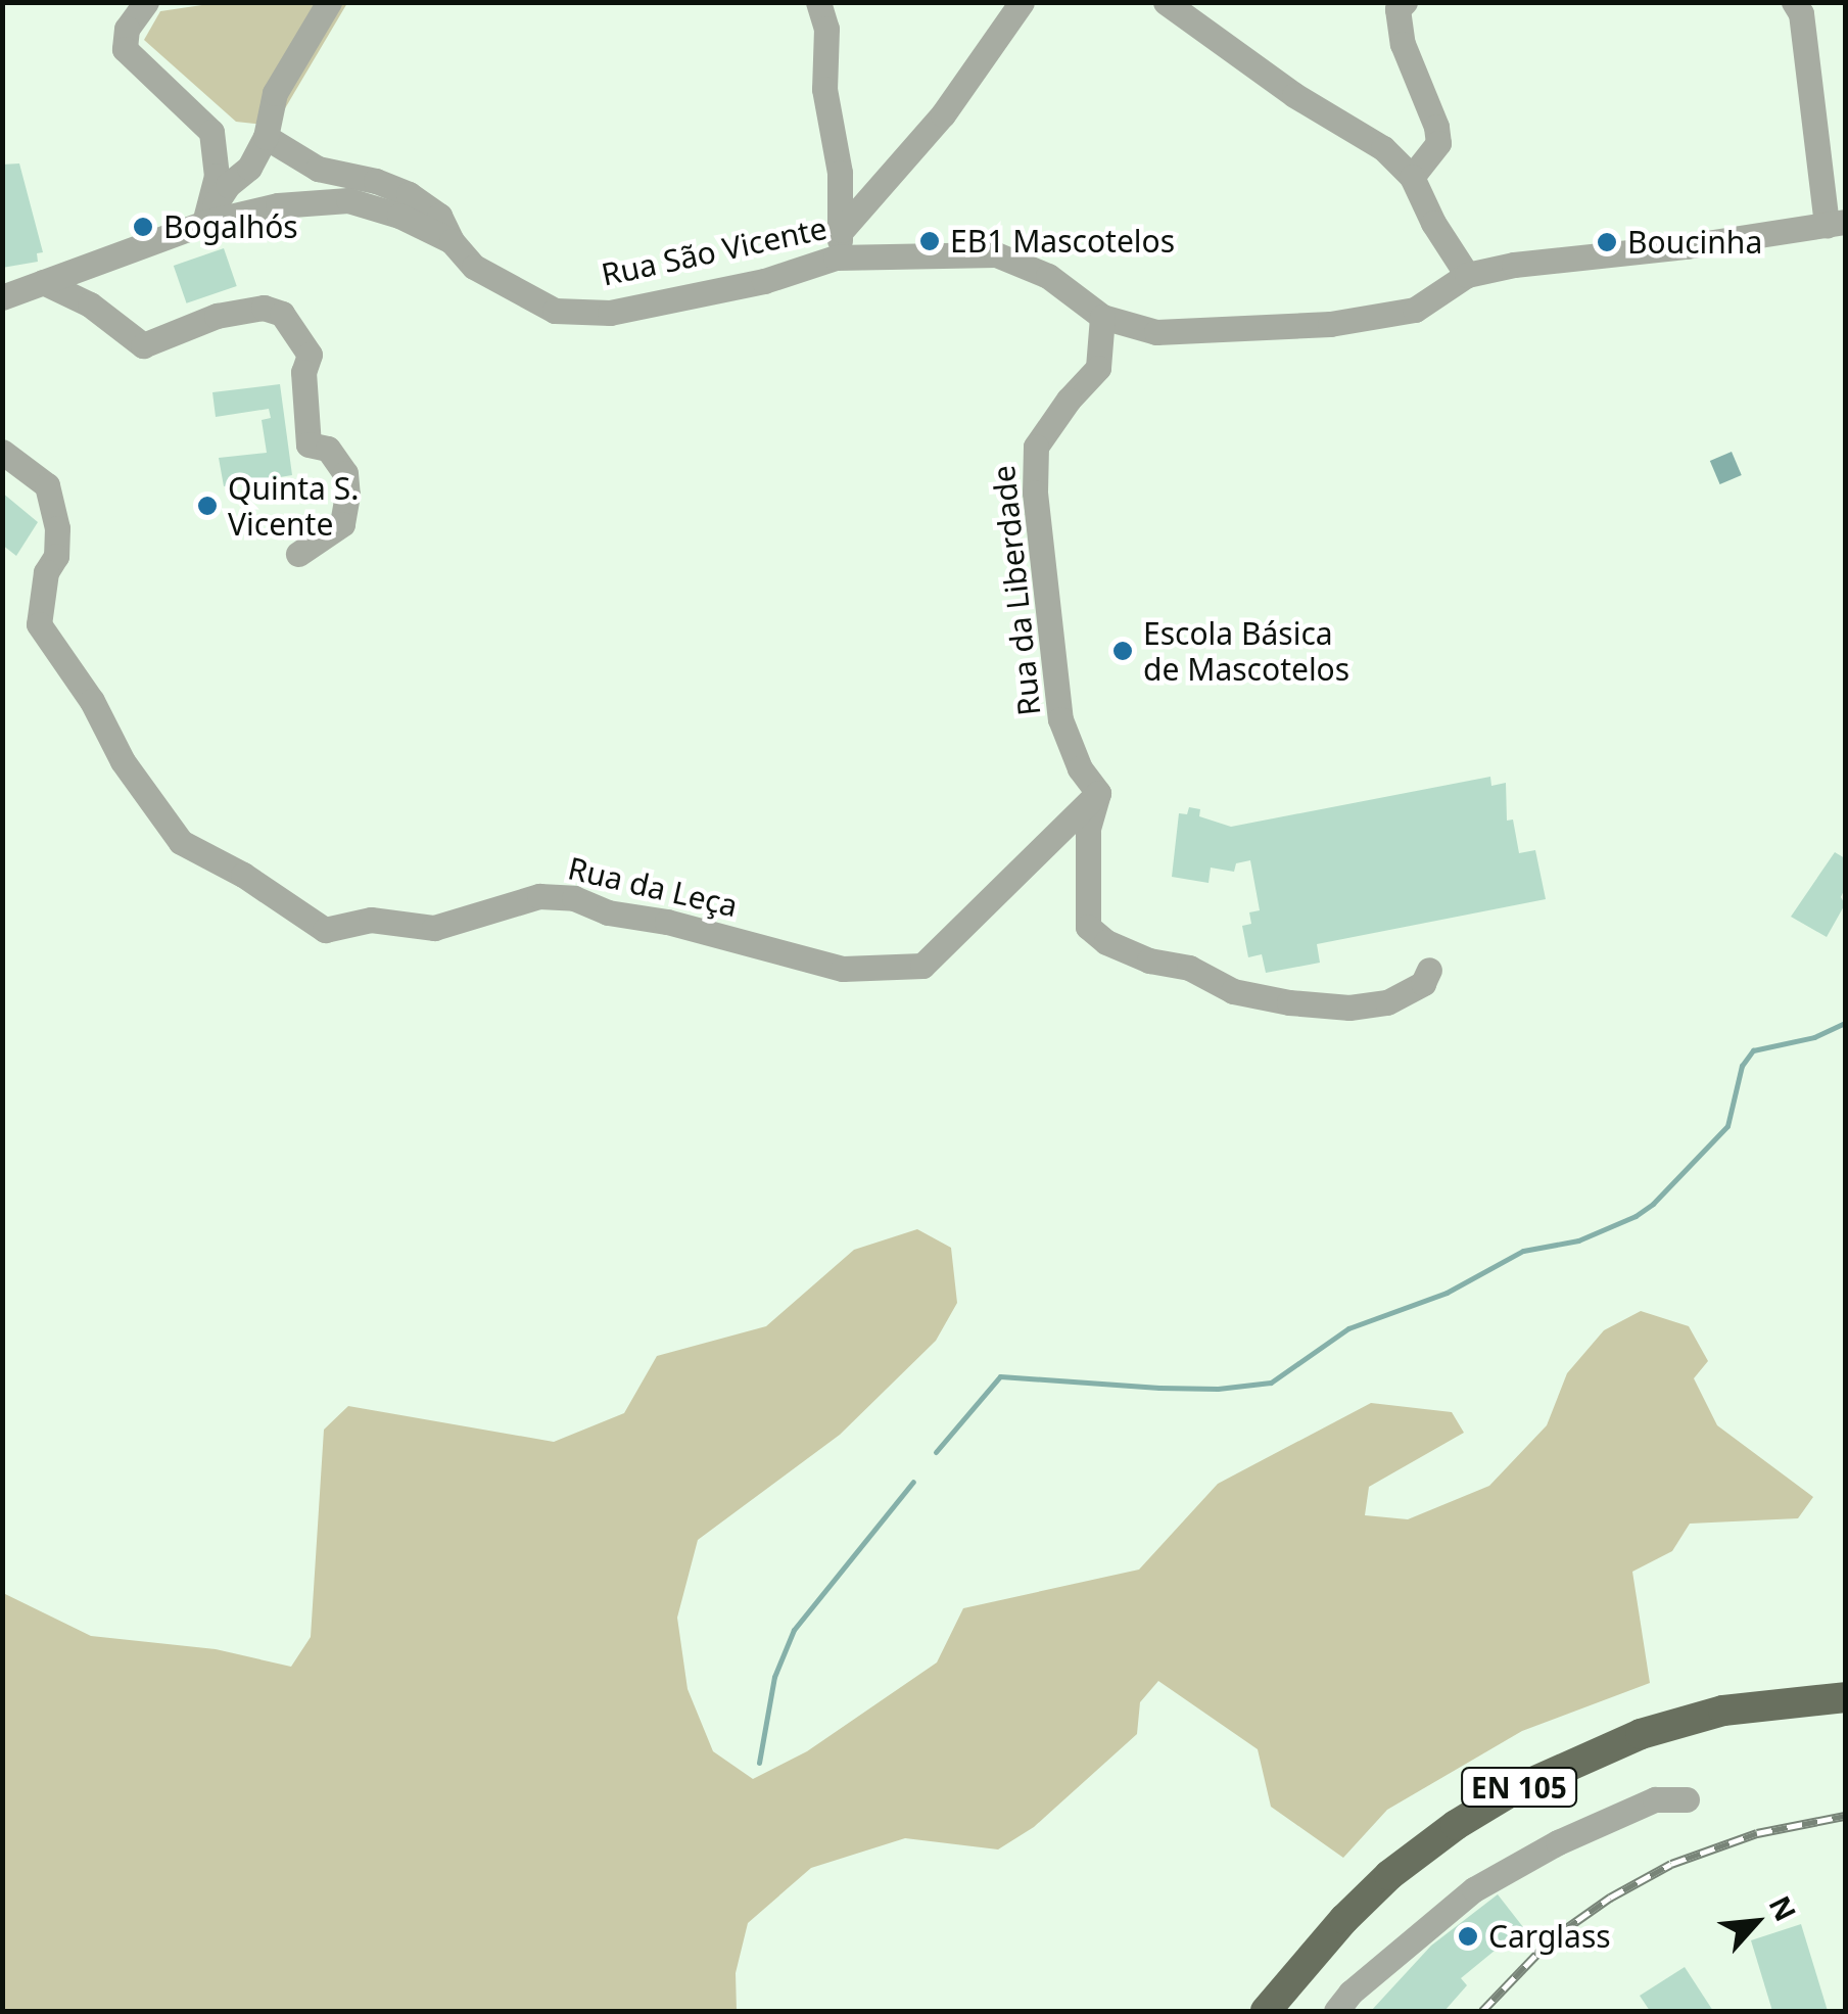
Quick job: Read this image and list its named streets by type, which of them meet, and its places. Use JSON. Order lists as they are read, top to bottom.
{
  "streets": {
    "main road": ["EN 105"],
    "street": ["Rua São Vicente", "Rua da Liberdade", "Rua da Leça"]
  },
  "crossings": [
    ["Rua São Vicente", "Rua da Liberdade"],
    ["Rua da Liberdade", "Rua da Leça"]
  ],
  "places": [
    "Bogalhós",
    "EB1 Mascotelos",
    "Boucinha",
    "Quinta S. Vicente",
    "Escola Básica de Mascotelos",
    "Carglass"
  ],
  "north": "top right"
}
